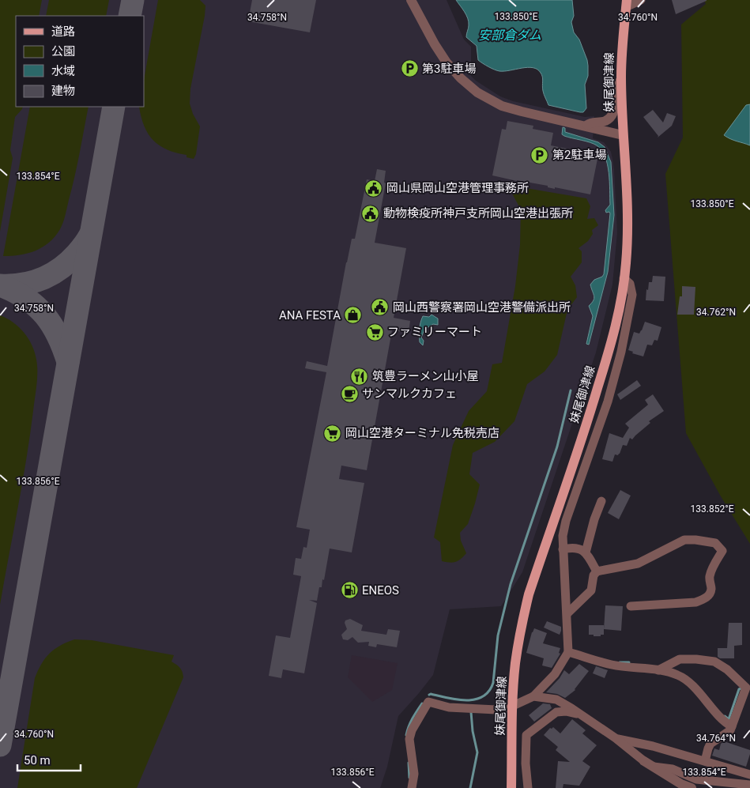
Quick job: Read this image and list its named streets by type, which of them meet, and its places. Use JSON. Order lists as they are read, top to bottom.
{
  "streets": {
    "main road": ["妹尾御津線"]
  },
  "water": ["安部倉ダム"],
  "places": {
    "parking": ["第3駐車場", "第2駐車場"],
    "public building": ["岡山県岡山空港管理事務所", "動物検疫所神戸支所岡山空港出張所", "岡山西警察署岡山空港警備派出所"],
    "shop": ["ANA FESTA"],
    "supermarket": ["ファミリーマート", "岡山空港ターミナル免税売店"],
    "restaurant": ["筑豊ラーメン山小屋"],
    "cafe": ["サンマルクカフェ"],
    "fuel station": ["ENEOS"]
  },
  "legend": [
    "道路",
    "公園",
    "水域",
    "建物"
  ],
  "scale_bar": "50 m",
  "coordinates": [
    "133.850°E",
    "34.758°N",
    "34.760°N",
    "133.854°E",
    "34.762°N",
    "133.856°E",
    "133.852°E",
    "34.764°N"
  ]
}
